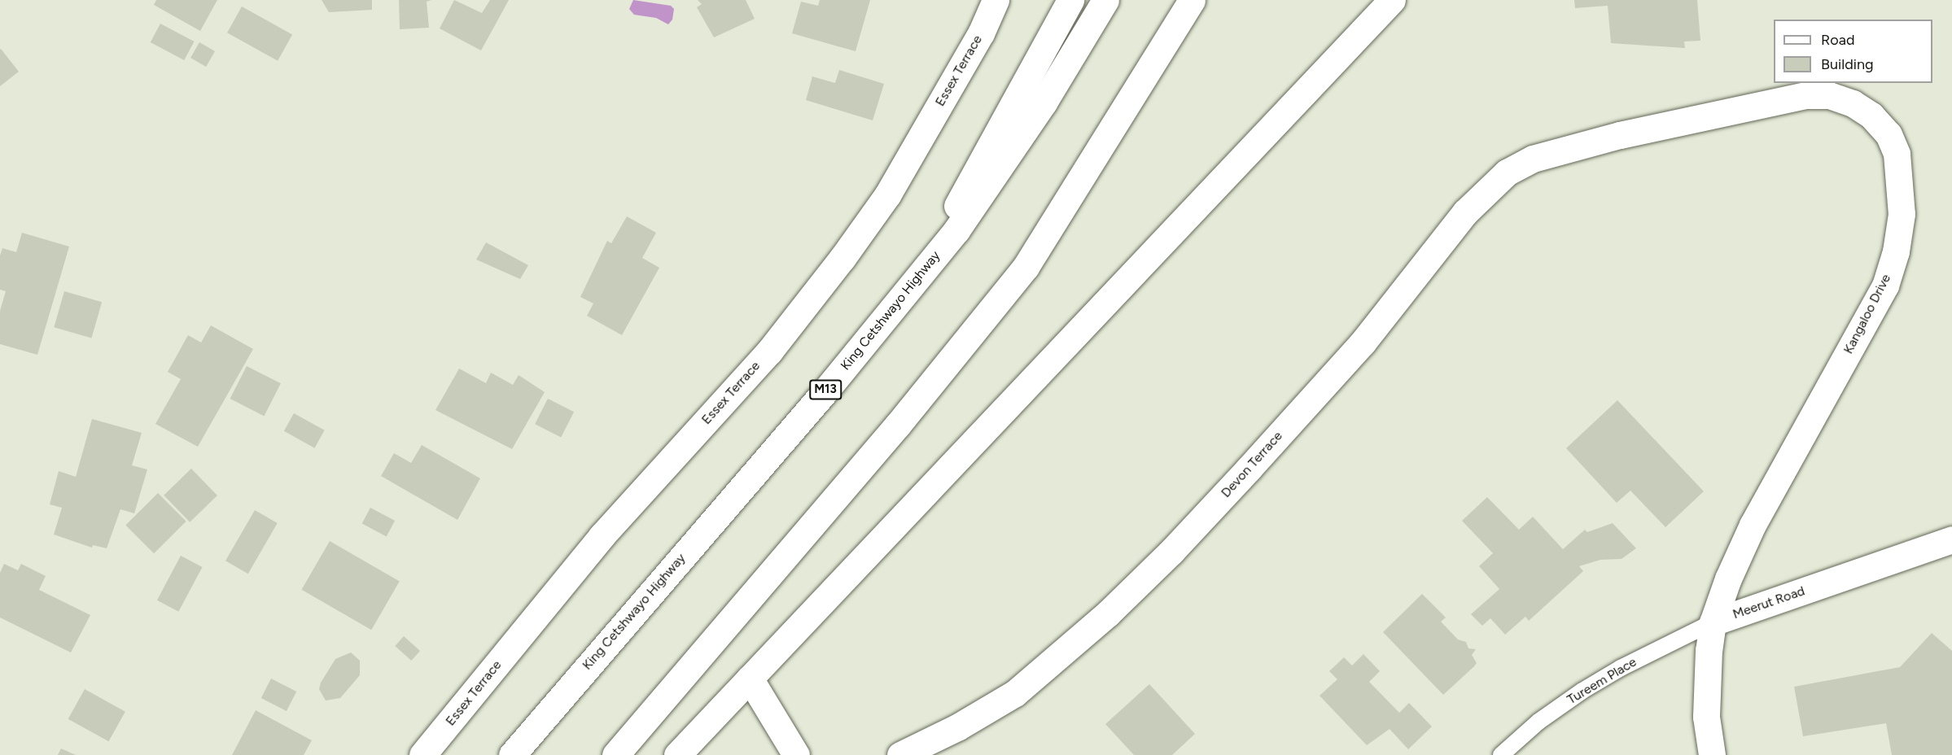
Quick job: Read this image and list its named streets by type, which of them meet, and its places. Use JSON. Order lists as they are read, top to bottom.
{
  "streets": {
    "main road": [
      "Essex Terrace",
      "King Cetshwayo Highway",
      "Kangaloo Drive",
      "M13",
      "Devon Terrace",
      "Meerut Road"
    ],
    "lane": ["Tureem Place"]
  },
  "crossings": [
    ["Kangaloo Drive", "Devon Terrace"],
    ["Kangaloo Drive", "Meerut Road"],
    ["Kangaloo Drive", "Tureem Place"],
    ["Meerut Road", "Tureem Place"]
  ],
  "legend": ["Road", "Building"]
}
